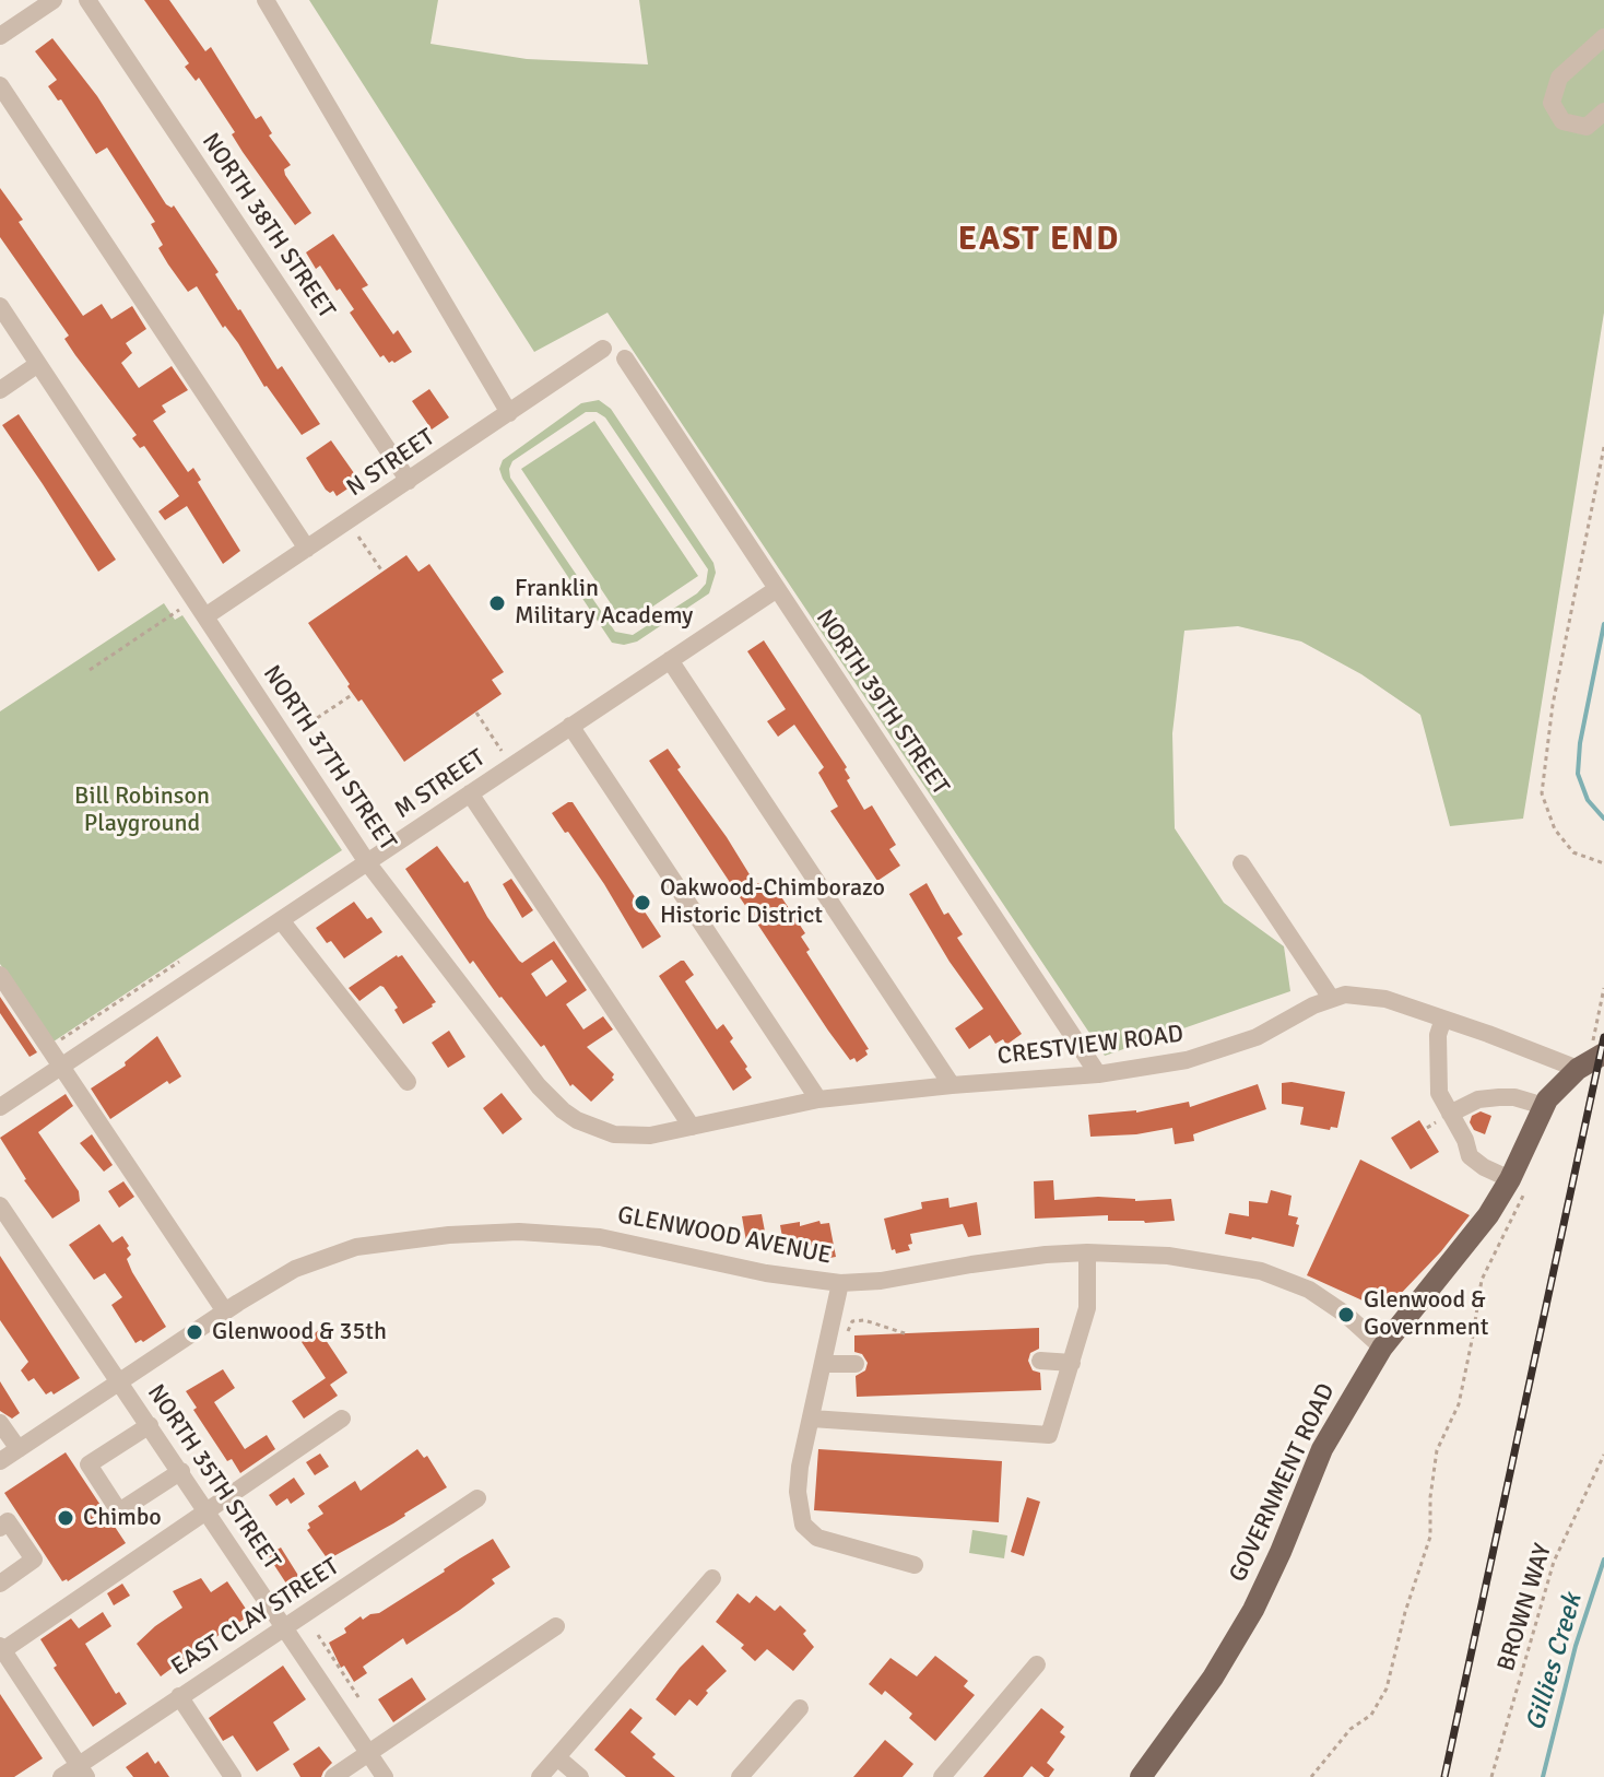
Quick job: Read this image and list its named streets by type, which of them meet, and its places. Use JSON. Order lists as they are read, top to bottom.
{
  "streets": {
    "main road": ["GOVERNMENT ROAD"],
    "street": [
      "NORTH 38TH STREET",
      "N STREET",
      "NORTH 39TH STREET",
      "NORTH 37TH STREET",
      "M STREET",
      "CRESTVIEW ROAD",
      "GLENWOOD AVENUE",
      "NORTH 35TH STREET",
      "EAST CLAY STREET"
    ],
    "path": ["BROWN WAY"]
  },
  "crossings": [
    ["NORTH 38TH STREET", "N STREET"],
    ["N STREET", "NORTH 37TH STREET"],
    ["NORTH 39TH STREET", "M STREET"],
    ["NORTH 39TH STREET", "CRESTVIEW ROAD"],
    ["NORTH 37TH STREET", "M STREET"],
    ["NORTH 37TH STREET", "CRESTVIEW ROAD"],
    ["CRESTVIEW ROAD", "GOVERNMENT ROAD"],
    ["GLENWOOD AVENUE", "NORTH 35TH STREET"],
    ["GLENWOOD AVENUE", "GOVERNMENT ROAD"],
    ["NORTH 35TH STREET", "EAST CLAY STREET"]
  ],
  "districts": ["EAST END"],
  "water": ["Gillies Creek"],
  "parks": ["Bill Robinson Playground"],
  "places": [
    "Franklin Military Academy",
    "Oakwood-Chimborazo Historic District",
    "Glenwood & Government",
    "Glenwood & 35th",
    "Chimbo"
  ]
}
